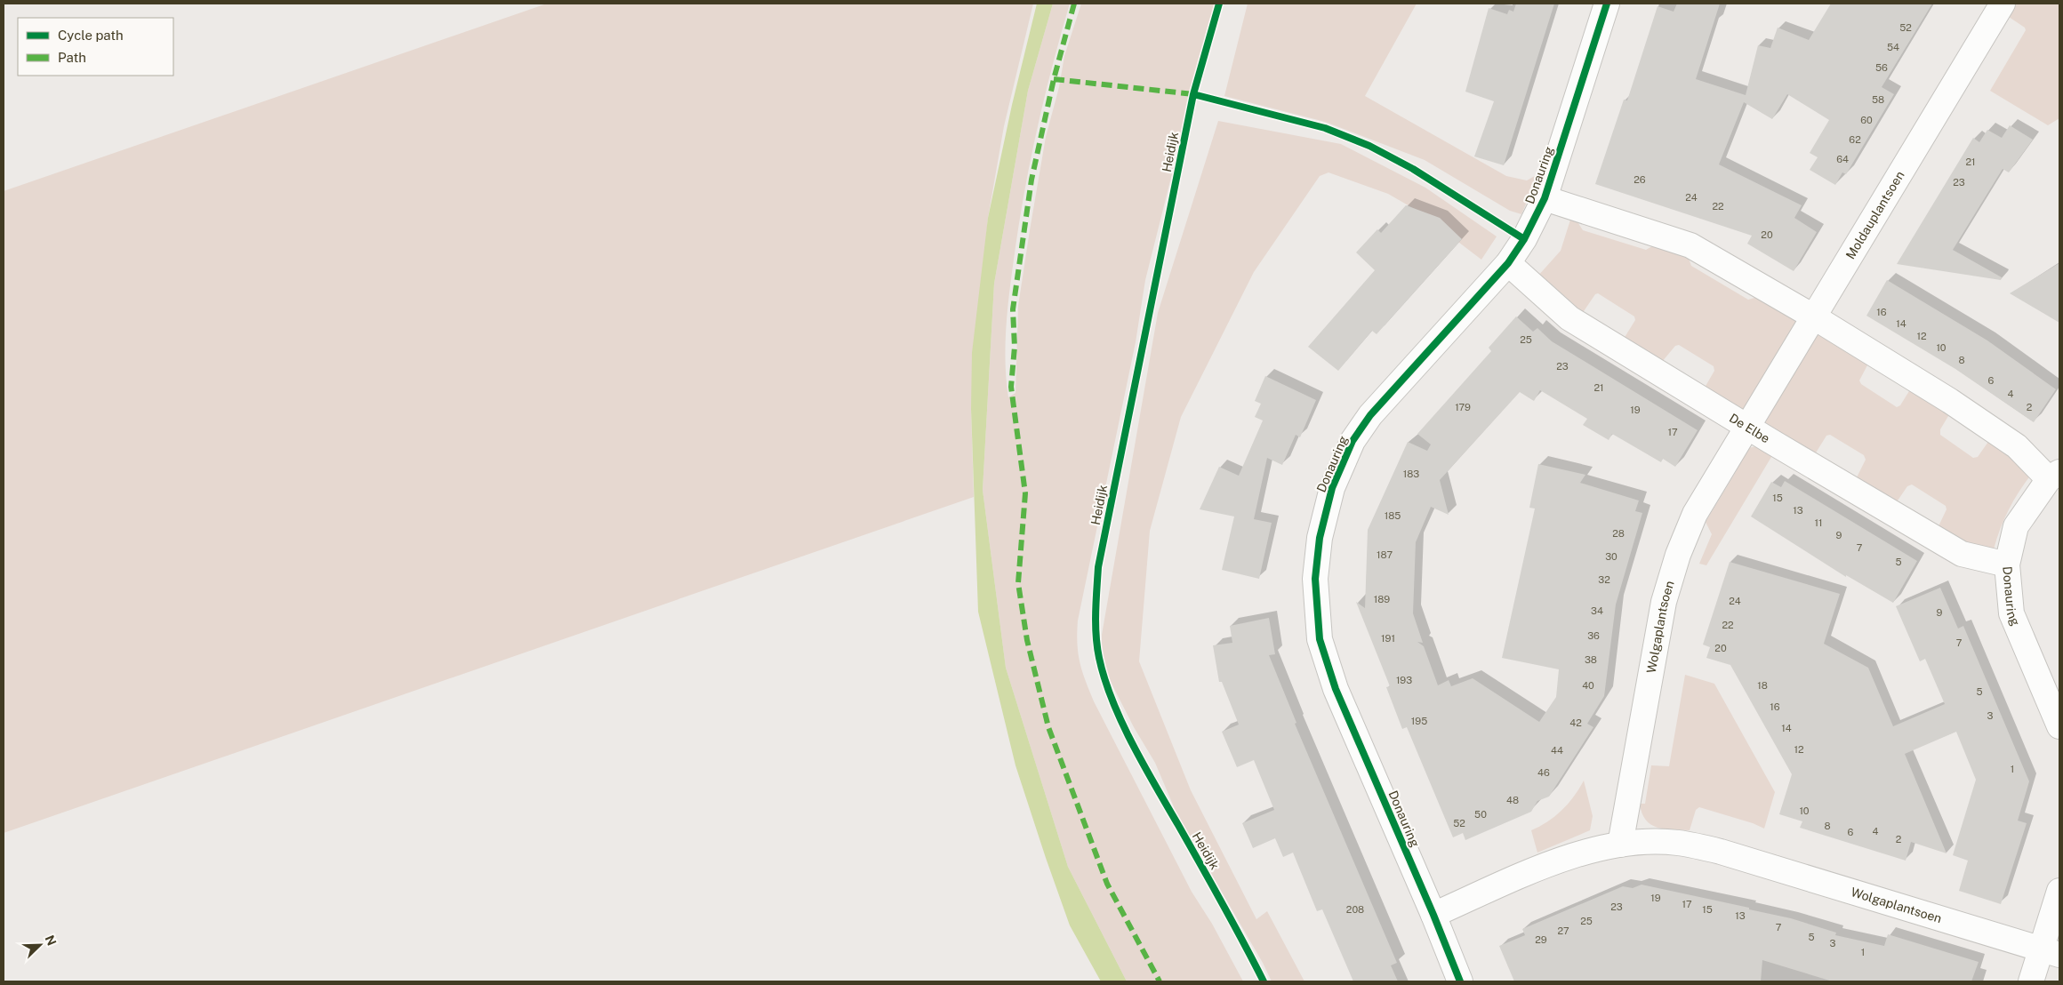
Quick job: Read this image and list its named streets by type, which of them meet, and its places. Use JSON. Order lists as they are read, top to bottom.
{
  "streets": {
    "street": [
      "Donauring",
      "Moldauplantsoen",
      "De Elbe",
      "Wolgaplantsoen"
    ],
    "cycle path": ["Heidijk"]
  },
  "crossings": [
    ["Donauring", "De Elbe"],
    ["Donauring", "Wolgaplantsoen"],
    ["Moldauplantsoen", "De Elbe"],
    ["Moldauplantsoen", "Wolgaplantsoen"],
    ["De Elbe", "Wolgaplantsoen"]
  ],
  "house_numbers": [
    "52",
    "54",
    "56",
    "58",
    "60",
    "62",
    "64",
    "21",
    "26",
    "23",
    "24",
    "22",
    "20",
    "16",
    "14",
    "12",
    "25",
    "10",
    "8",
    "23",
    "6",
    "21",
    "4",
    "179",
    "2",
    "19",
    "17",
    "183",
    "15",
    "13",
    "185",
    "11",
    "28",
    "9",
    "7",
    "187",
    "30",
    "5",
    "32",
    "189",
    "24",
    "34",
    "9",
    "22",
    "36",
    "191",
    "7",
    "20",
    "38",
    "193",
    "40",
    "18",
    "5",
    "16",
    "3",
    "195",
    "42",
    "14",
    "12",
    "44",
    "1",
    "46",
    "48",
    "10",
    "50",
    "52",
    "8",
    "4",
    "6",
    "2",
    "19",
    "17",
    "23",
    "208",
    "15",
    "13",
    "25",
    "7",
    "27",
    "5",
    "29",
    "3",
    "1"
  ],
  "legend": ["Cycle path", "Path"],
  "north": "top right"
}
